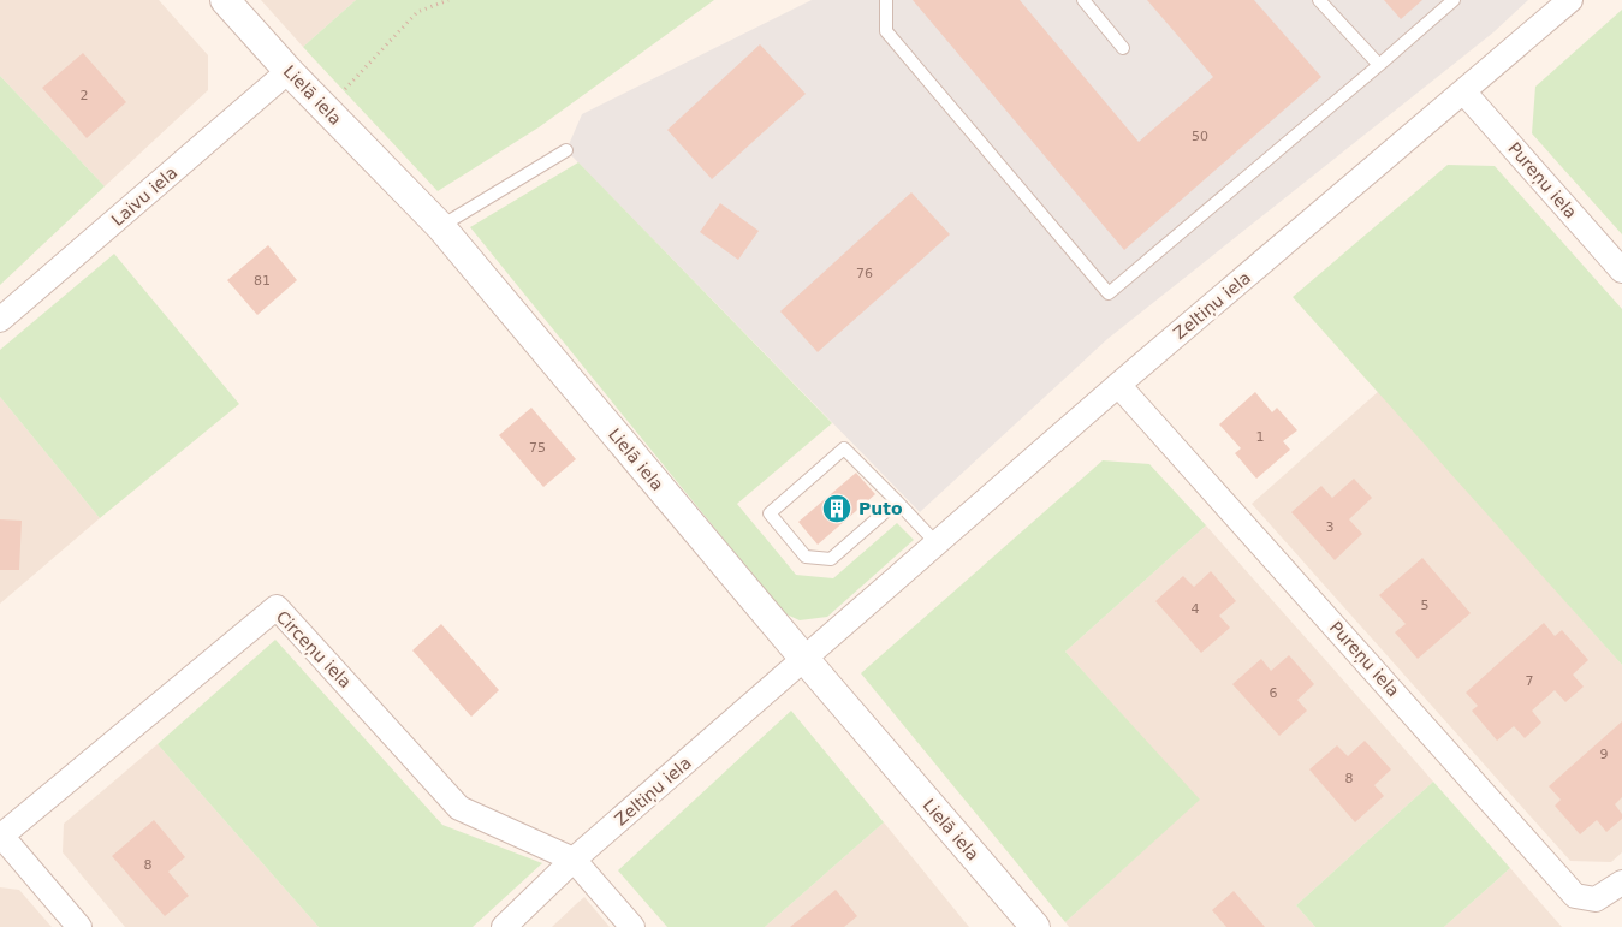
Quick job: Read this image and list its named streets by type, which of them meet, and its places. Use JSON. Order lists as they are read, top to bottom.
{
  "streets": {
    "street": [
      "Lielā iela",
      "Pureņu iela",
      "Laivu iela",
      "Zeltiņu iela",
      "Circeņu iela"
    ]
  },
  "crossings": [
    ["Lielā iela", "Laivu iela"],
    ["Lielā iela", "Zeltiņu iela"],
    ["Pureņu iela", "Zeltiņu iela"],
    ["Zeltiņu iela", "Circeņu iela"]
  ],
  "places": {
    "building": ["Puto"]
  },
  "house_numbers": [
    "2",
    "50",
    "76",
    "81",
    "1",
    "75",
    "3",
    "5",
    "4",
    "7",
    "6",
    "9",
    "8",
    "8"
  ]
}
